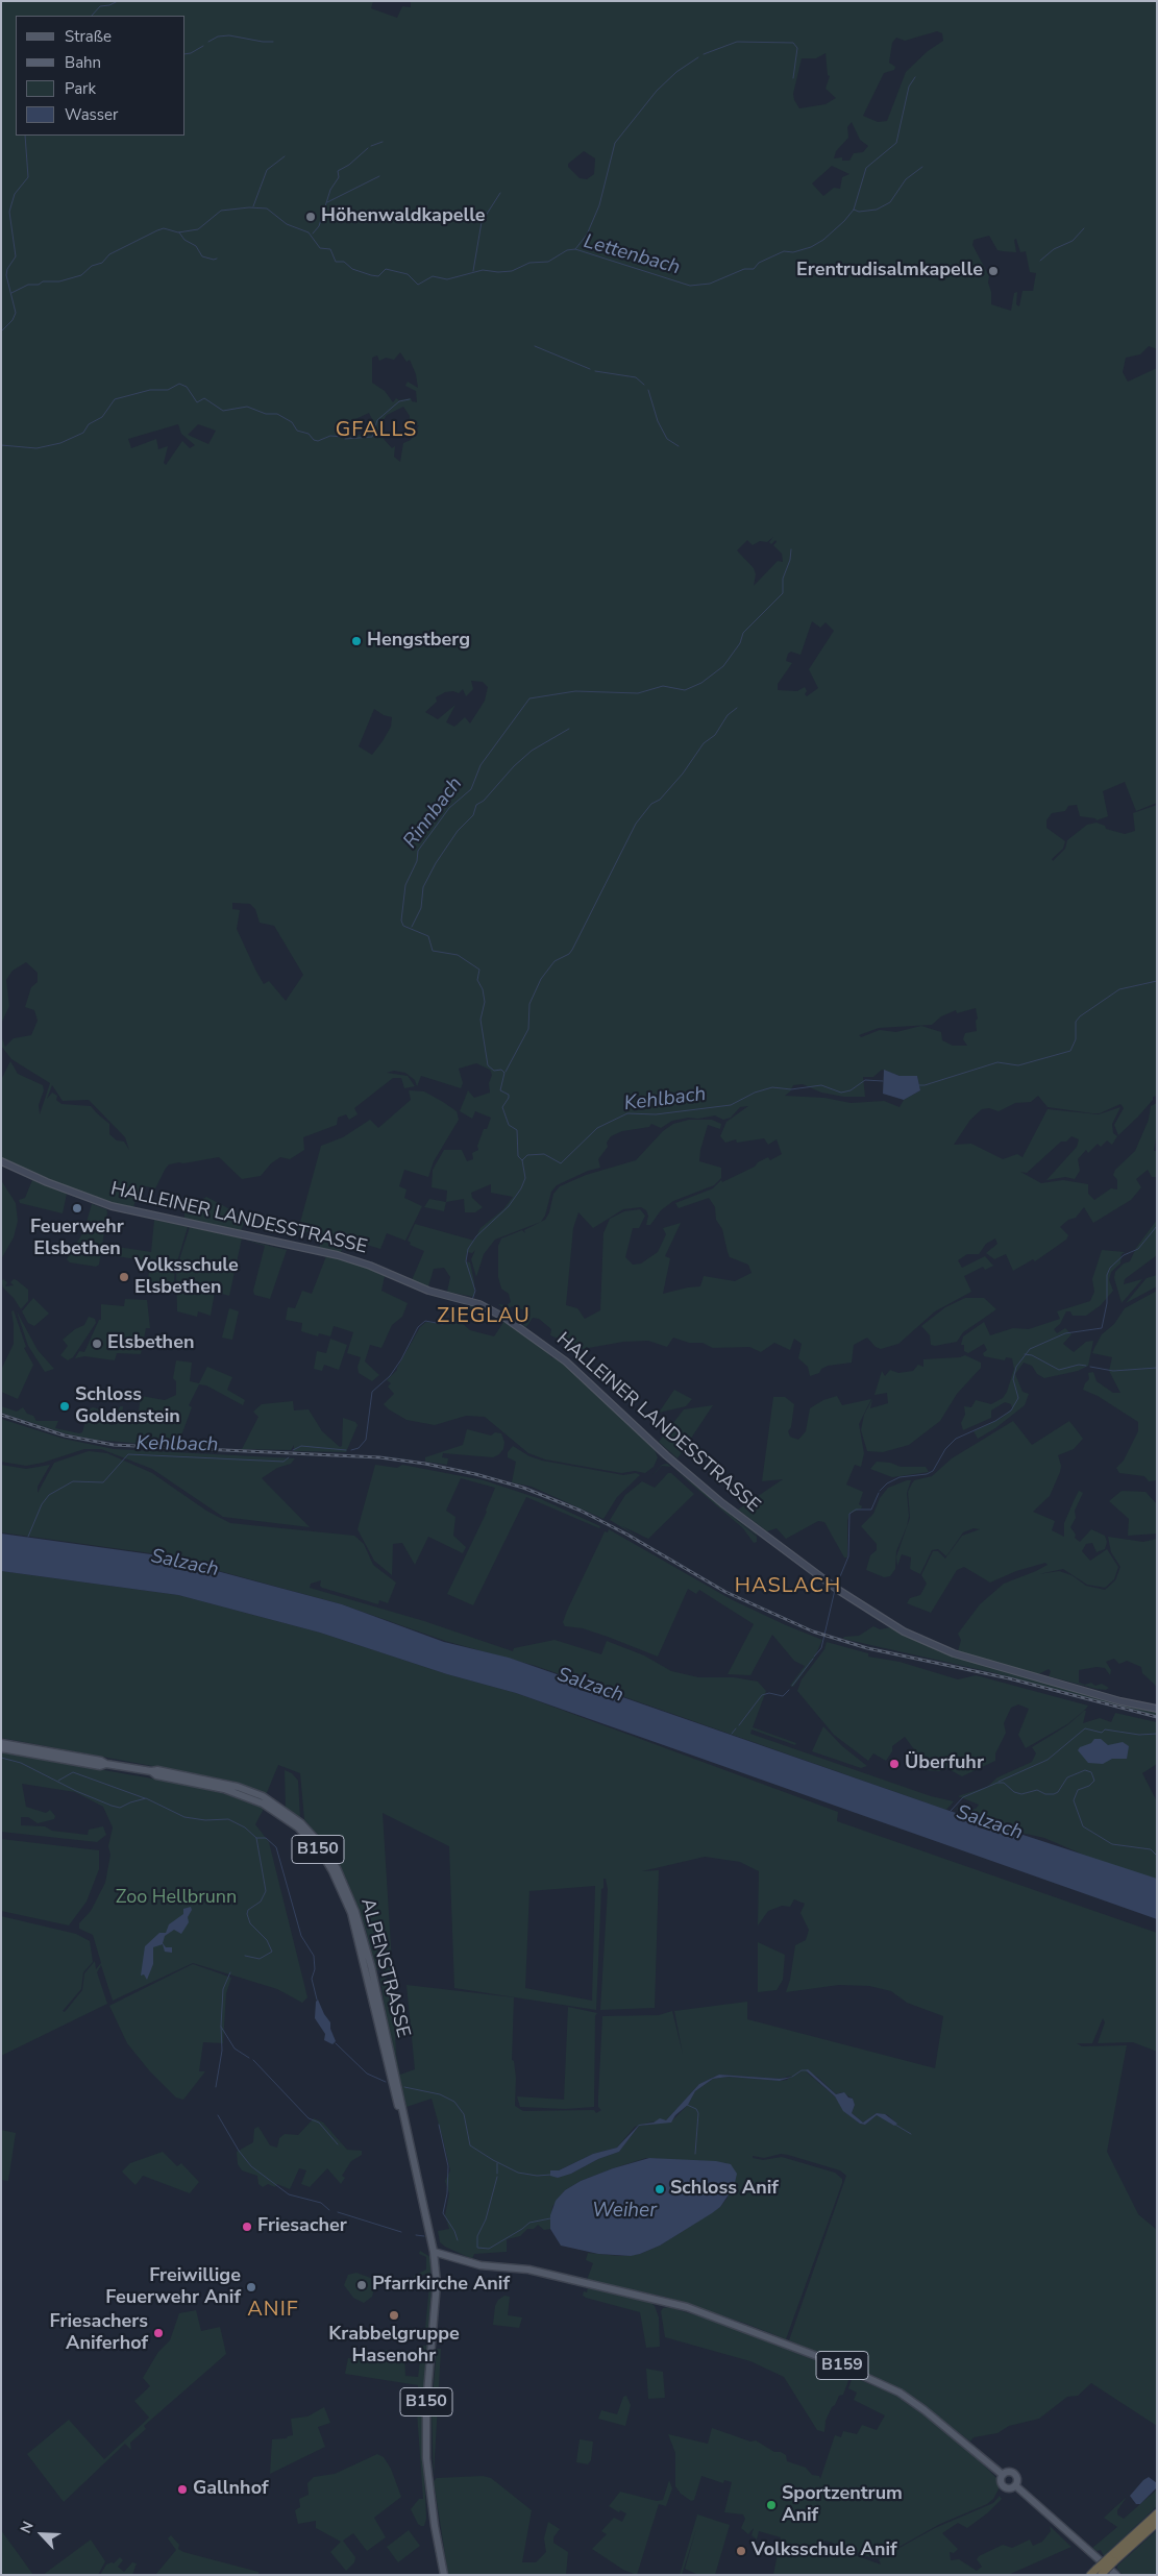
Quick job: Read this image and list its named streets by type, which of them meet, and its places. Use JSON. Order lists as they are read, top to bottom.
{
  "streets": {
    "main road": [
      "HALLEINER LANDESSTRASSE",
      "B150",
      "ALPENSTRASSE",
      "B159"
    ]
  },
  "crossings": [
    ["ALPENSTRASSE", "B159"]
  ],
  "districts": [
    "GFALLS",
    "ZIEGLAU",
    "HASLACH",
    "ANIF"
  ],
  "water": [
    "Lettenbach",
    "Rinnbach",
    "Kehlbach",
    "Salzach",
    "Weiher"
  ],
  "parks": ["Zoo Hellbrunn"],
  "places": [
    "Höhenwaldkapelle",
    "Erentrudisalmkapelle",
    "Hengstberg",
    "Feuerwehr Elsbethen",
    "Volksschule Elsbethen",
    "Elsbethen",
    "Schloss Goldenstein",
    "Überfuhr",
    "Schloss Anif",
    "Friesacher",
    "Pfarrkirche Anif",
    "Freiwillige Feuerwehr Anif",
    "Krabbelgruppe Hasenohr",
    "Friesachers Aniferhof",
    "Gallnhof",
    "Sportzentrum Anif",
    "Volksschule Anif"
  ],
  "legend": [
    "Straße",
    "Bahn",
    "Park",
    "Wasser"
  ],
  "north": "top left"
}
